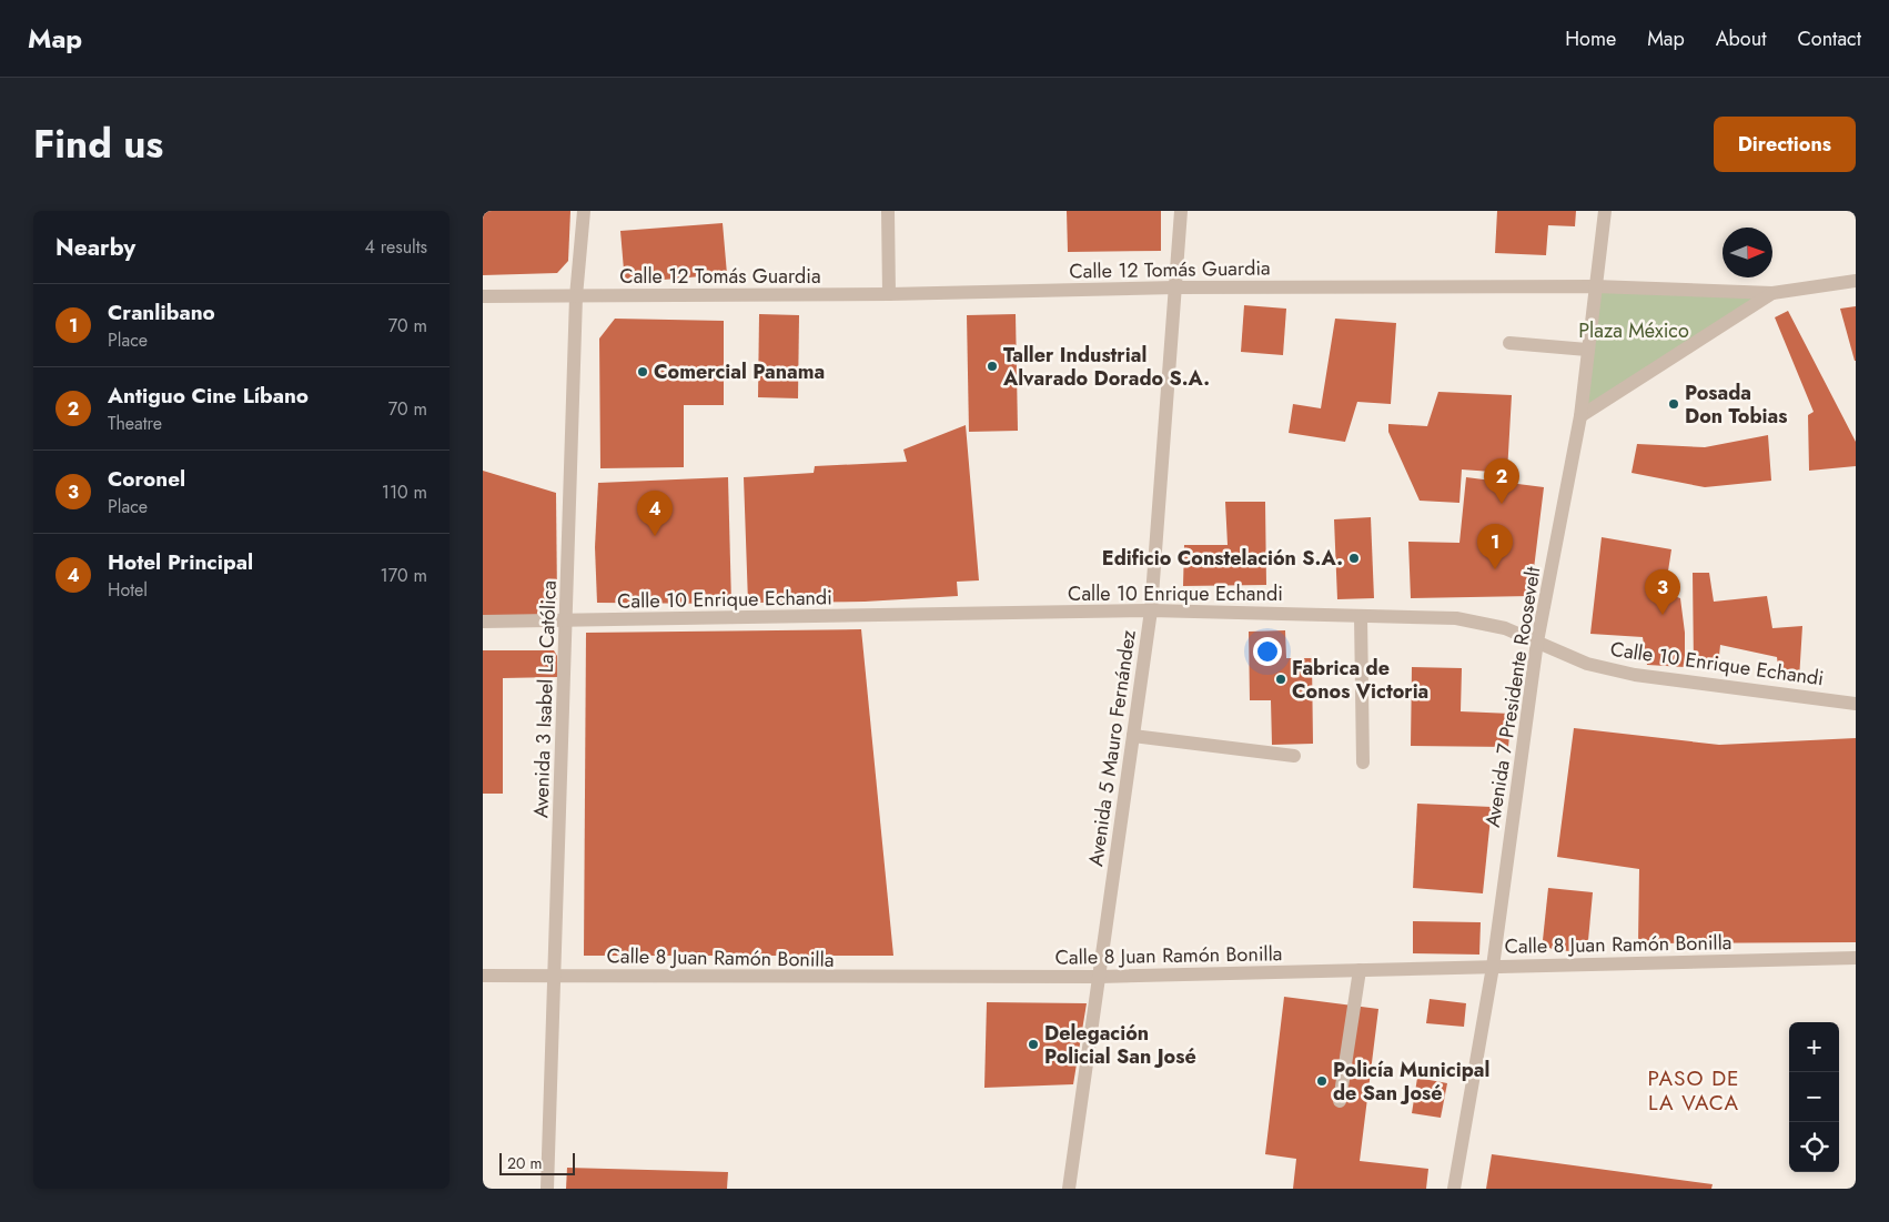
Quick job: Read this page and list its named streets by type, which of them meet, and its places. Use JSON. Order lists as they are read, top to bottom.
{
  "streets": {
    "street": [
      "Calle 12 Tomás Guardia",
      "Calle 10 Enrique Echandi",
      "Avenida 7 Presidente Roosevelt",
      "Avenida 3 Isabel La Católica",
      "Avenida 5 Mauro Fernández",
      "Calle 8 Juan Ramón Bonilla"
    ]
  },
  "crossings": [
    ["Calle 12 Tomás Guardia", "Avenida 7 Presidente Roosevelt"],
    ["Calle 12 Tomás Guardia", "Avenida 3 Isabel La Católica"],
    ["Calle 12 Tomás Guardia", "Avenida 5 Mauro Fernández"],
    ["Calle 10 Enrique Echandi", "Avenida 7 Presidente Roosevelt"],
    ["Calle 10 Enrique Echandi", "Avenida 3 Isabel La Católica"],
    ["Calle 10 Enrique Echandi", "Avenida 5 Mauro Fernández"],
    ["Avenida 7 Presidente Roosevelt", "Calle 8 Juan Ramón Bonilla"],
    ["Avenida 3 Isabel La Católica", "Calle 8 Juan Ramón Bonilla"],
    ["Avenida 5 Mauro Fernández", "Calle 8 Juan Ramón Bonilla"]
  ],
  "districts": ["PASO DE LA VACA"],
  "parks": ["Plaza México"],
  "places": [
    "Taller Industrial Alvarado Dorado S.A.",
    "Comercial Panama",
    "Posada Don Tobias",
    "Edificio Constelación S.A.",
    "Fabrica de Conos Victoria",
    "Delegación Policial San José",
    "Policía Municipal de San José"
  ],
  "scale_bar": "20 m",
  "north": "right",
  "page": {
    "header": "Map",
    "nav": [
      "Home",
      "Map",
      "About",
      "Contact"
    ],
    "title": "Find us",
    "buttons": "Directions",
    "heading": ["Nearby", "4 results"],
    "list": [
      {
        "mark": "1",
        "name": "Cranlibano",
        "note": "Place",
        "value": "70 m"
      },
      {
        "mark": "2",
        "name": "Antiguo Cine Líbano",
        "note": "Theatre",
        "value": "70 m"
      },
      {
        "mark": "3",
        "name": "Coronel",
        "note": "Place",
        "value": "110 m"
      },
      {
        "mark": "4",
        "name": "Hotel Principal",
        "note": "Hotel",
        "value": "170 m"
      }
    ],
    "pins": [
      "2",
      "4",
      "1",
      "3"
    ],
    "map_buttons": ["+", "−"],
    "scale": "20 m"
  }
}
